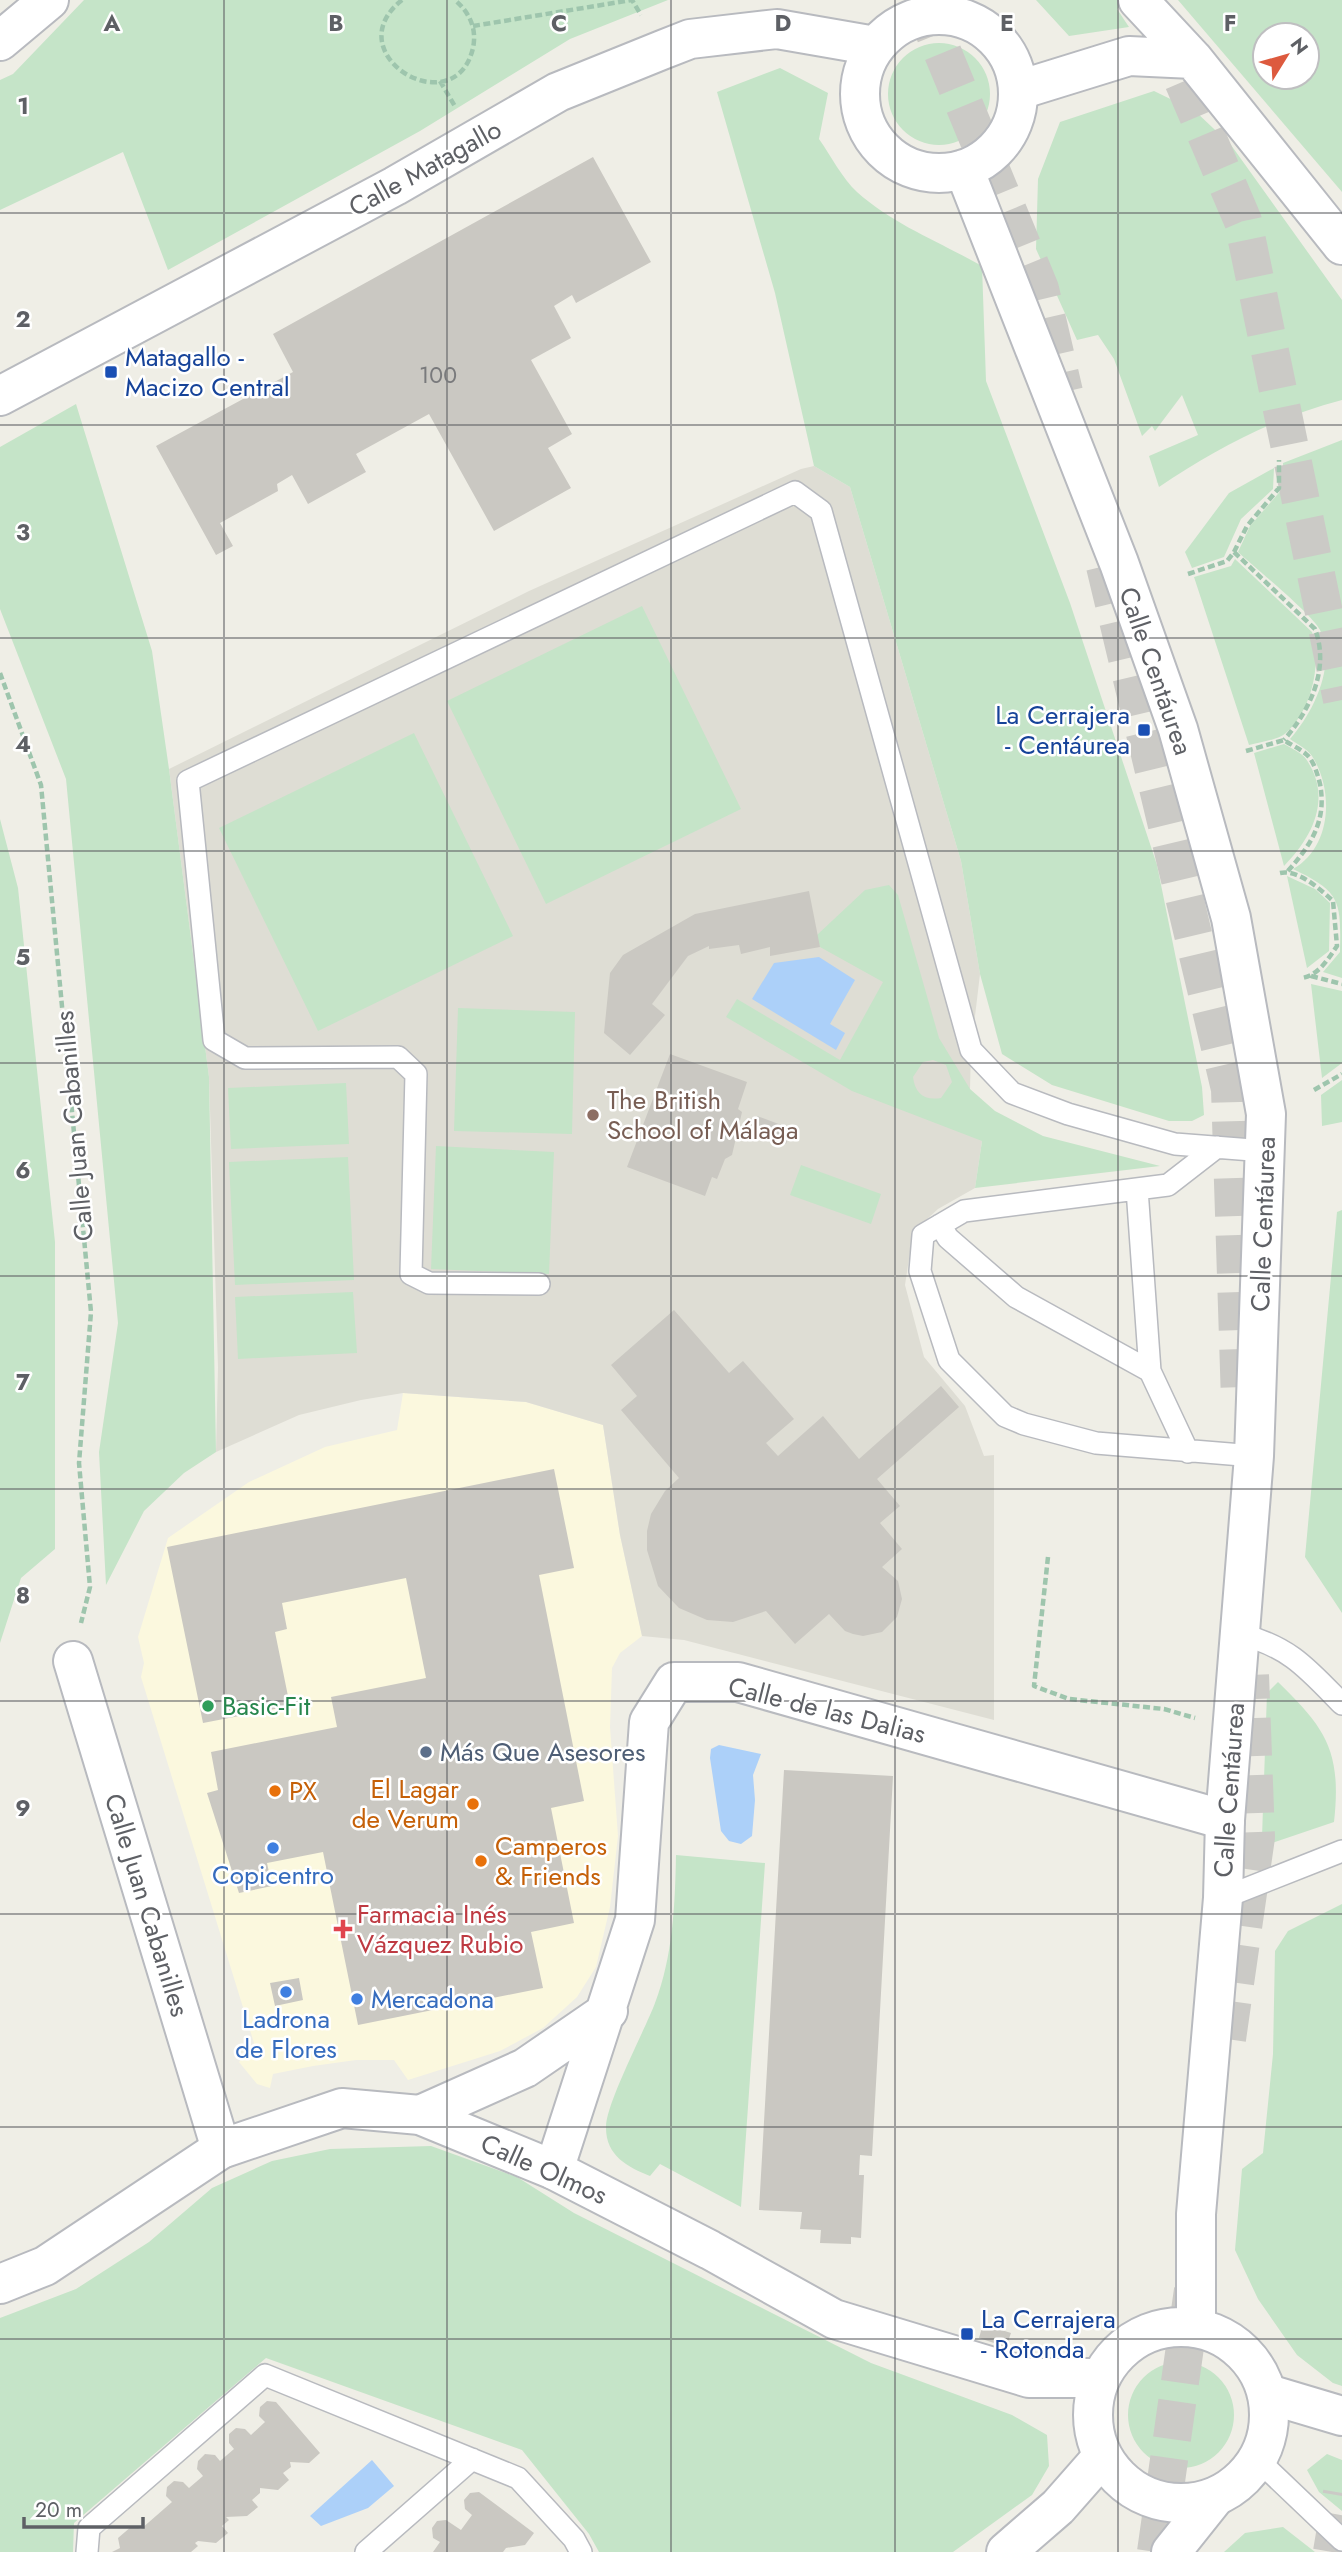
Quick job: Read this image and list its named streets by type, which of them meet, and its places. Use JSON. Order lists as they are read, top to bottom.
{
  "streets": {
    "street": [
      "Calle Matagallo",
      "Calle Centáurea",
      "Calle Juan Cabanilles",
      "Calle de las Dalias",
      "Calle Olmos"
    ]
  },
  "crossings": [
    ["Calle Matagallo", "Calle Centáurea"],
    ["Calle Centáurea", "Calle de las Dalias"],
    ["Calle Centáurea", "Calle Olmos"],
    ["Calle Juan Cabanilles", "Calle Olmos"],
    ["Calle de las Dalias", "Calle Olmos"]
  ],
  "places": {
    "transit": ["Matagallo - Macizo Central", "La Cerrajera - Centáurea", "La Cerrajera - Rotonda"],
    "other": [
      "The British School of Málaga",
      "Basic-Fit",
      "Más Que Asesores",
      "PX",
      "El Lagar de Verum",
      "Copicentro",
      "Camperos & Friends",
      "Ladrona de Flores",
      "Mercadona"
    ],
    "health": ["Farmacia Inés Vázquez Rubio"]
  },
  "house_numbers": ["100"],
  "scale_bar": "20 m",
  "north": "top right",
  "grid": {
    "columns": [
      "A",
      "B",
      "C",
      "D",
      "E",
      "F"
    ],
    "rows": [
      "1",
      "2",
      "3",
      "4",
      "5",
      "6",
      "7",
      "8",
      "9"
    ]
  }
}
